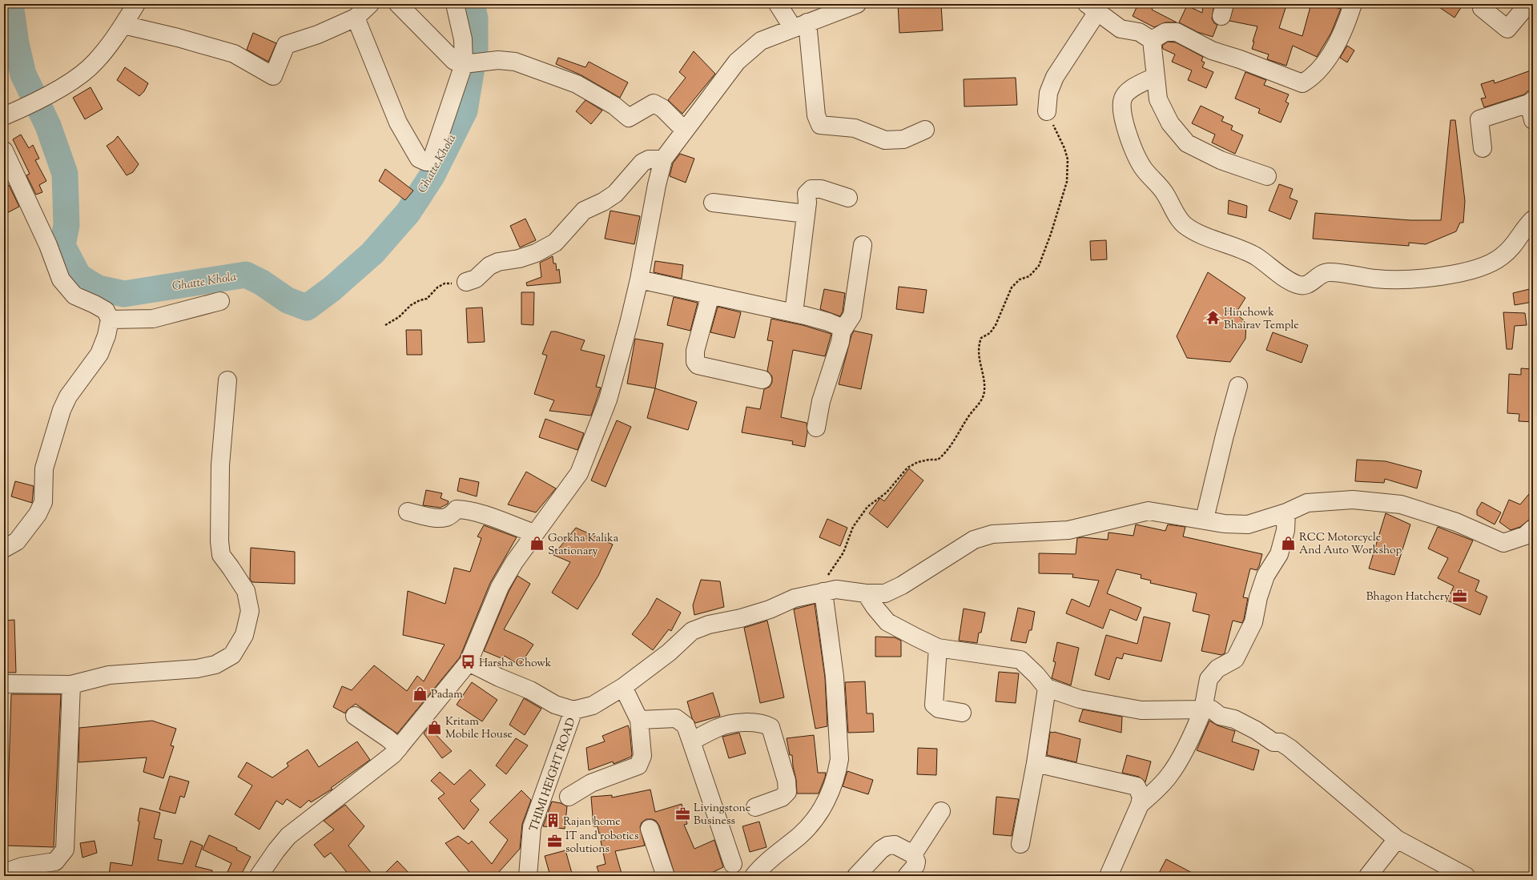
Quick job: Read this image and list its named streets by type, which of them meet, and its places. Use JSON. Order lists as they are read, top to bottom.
{
  "streets": {
    "street": ["THIMI HEIGHT ROAD"]
  },
  "water": ["Ghatte Khola"],
  "places": {
    "temple": ["Hinchowk Bhairav Temple"],
    "shop": [
      "RCC Motorcycle And Auto Workshop",
      "Gorkha Kalika Stationary",
      "Padam",
      "Kritam Mobile House"
    ],
    "office": ["Bhagon Hatchery", "Livingstone Business", "IT and robotics solutions"],
    "bus stop": ["Harsha Chowk"],
    "building": ["Rajan home"]
  }
}
